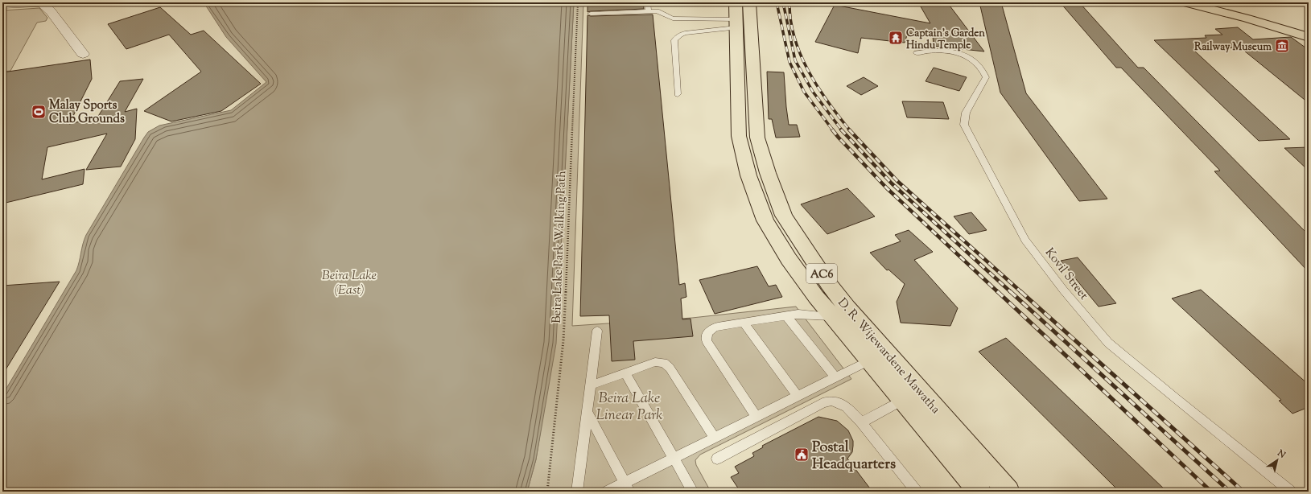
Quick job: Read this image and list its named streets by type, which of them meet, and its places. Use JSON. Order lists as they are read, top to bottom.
{
  "streets": {
    "main road": ["AC6", "D. R. Wijewardene Mawatha"],
    "lane": ["Kovil Street"],
    "path": ["Beira Lake Park Walking Path"]
  },
  "water": ["Beira Lake (East)"],
  "parks": ["Beira Lake Linear Park"],
  "places": {
    "temple": ["Captain's Garden Hindu Temple"],
    "museum": ["Railway Museum"],
    "sports": ["Malay Sports Club Grounds"],
    "public building": ["Postal Headquarters"]
  },
  "north": "top right"
}
